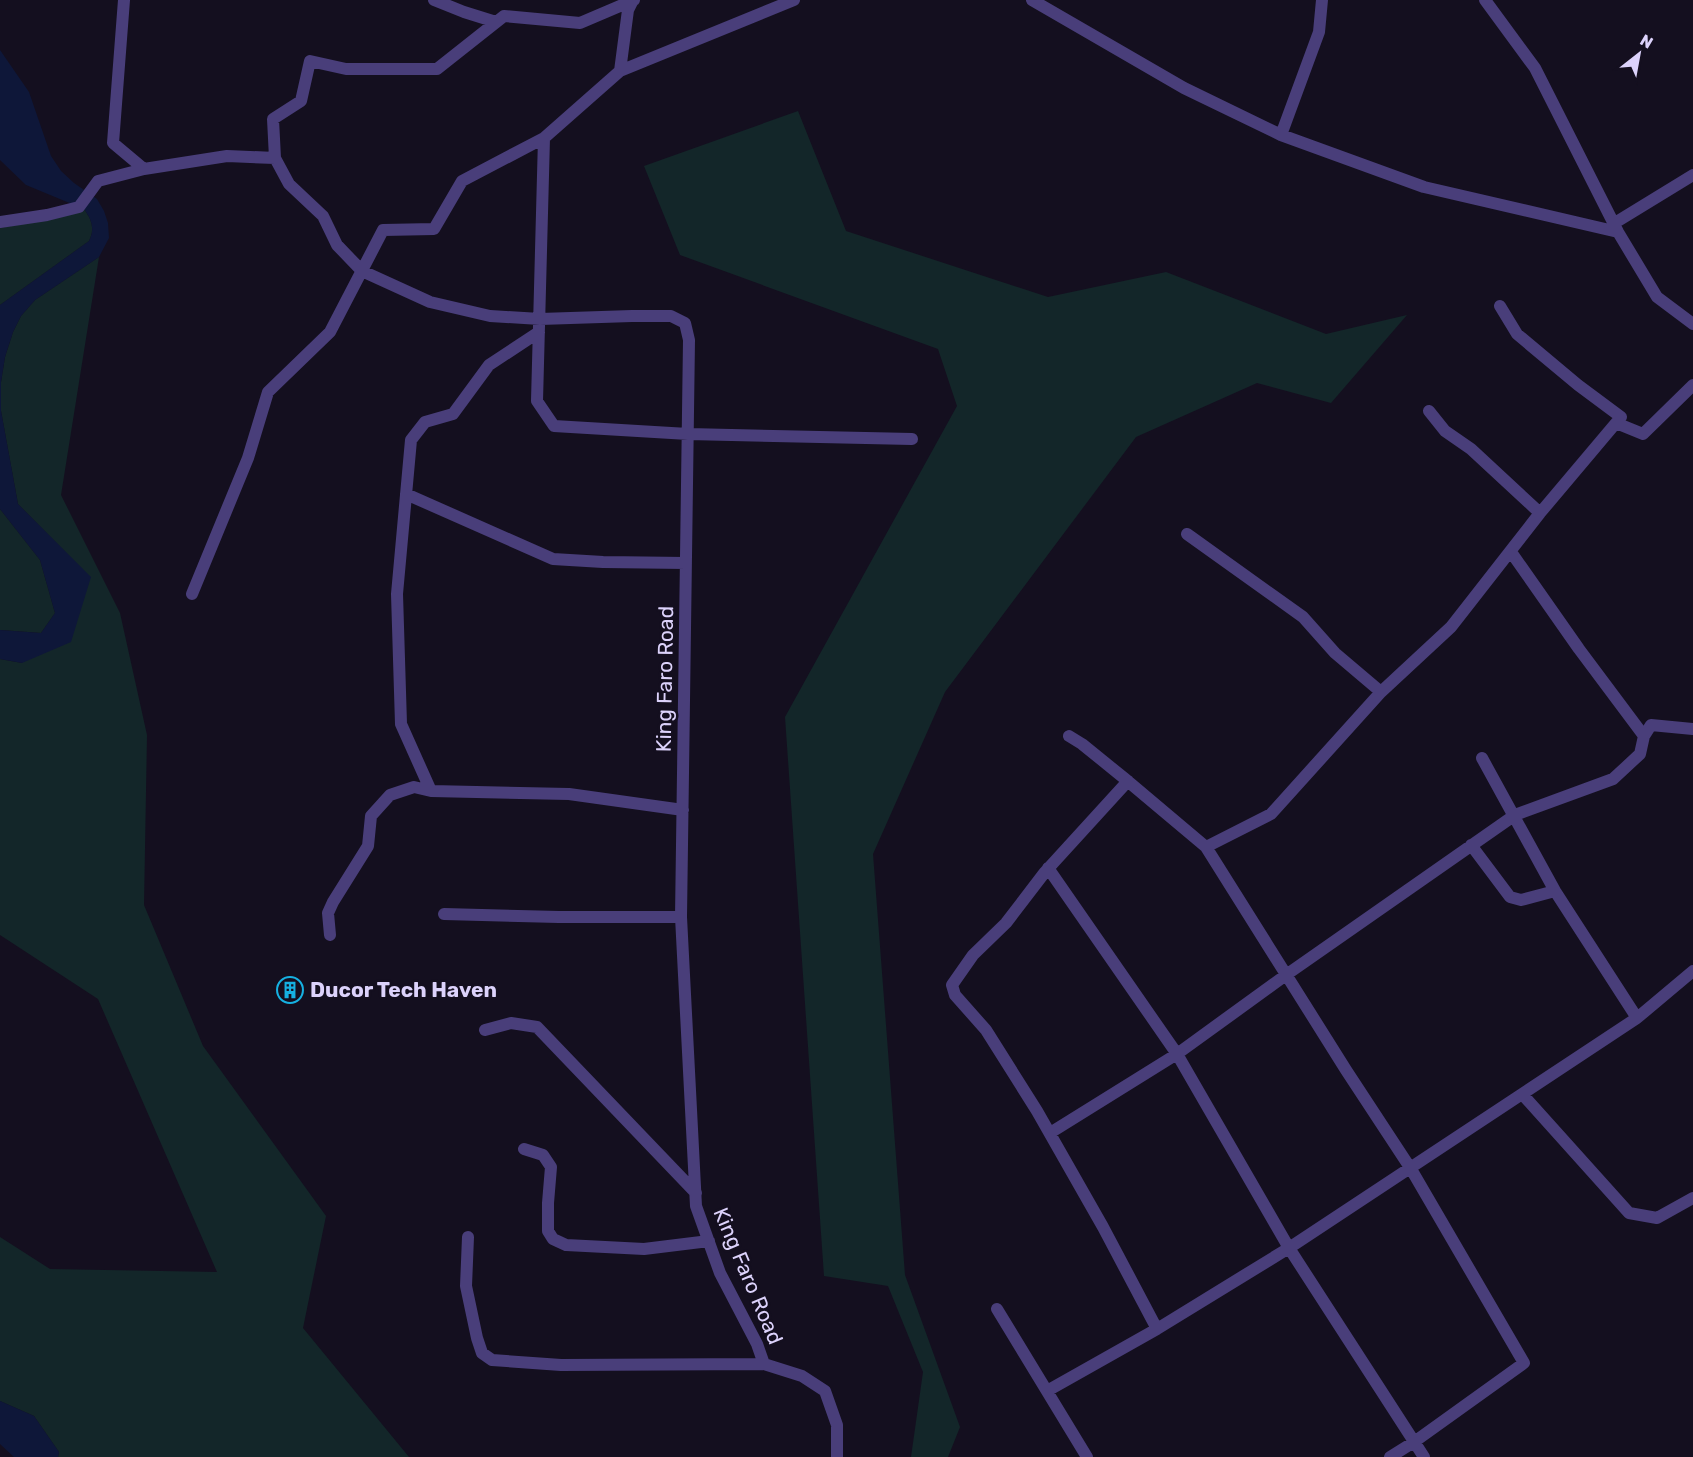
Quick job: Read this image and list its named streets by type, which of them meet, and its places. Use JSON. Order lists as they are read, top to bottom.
{
  "streets": {
    "street": ["King Faro Road"]
  },
  "places": {
    "building": ["Ducor Tech Haven"]
  },
  "north": "top right"
}
